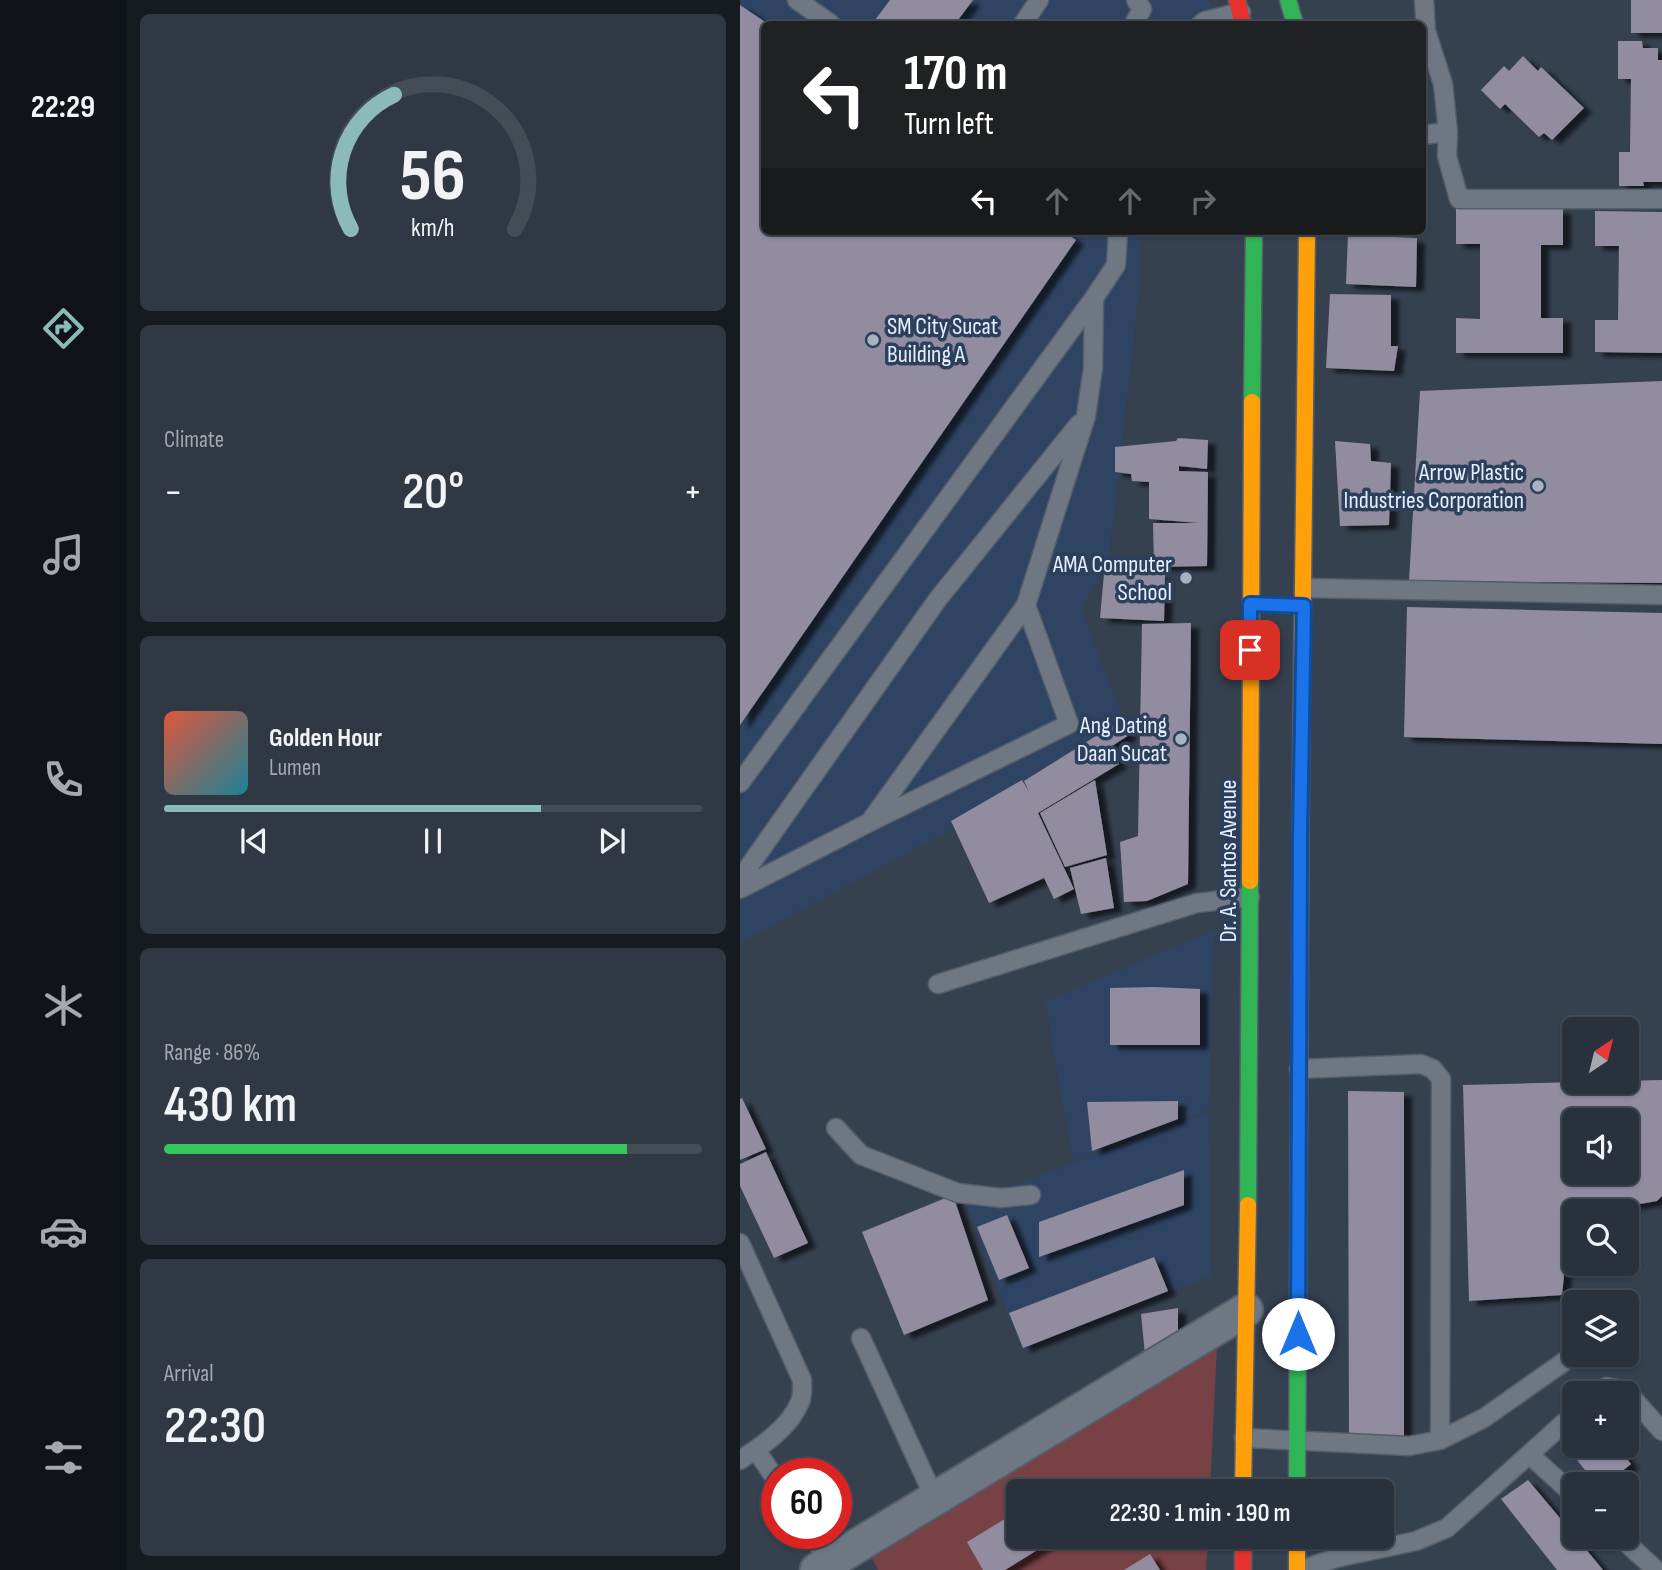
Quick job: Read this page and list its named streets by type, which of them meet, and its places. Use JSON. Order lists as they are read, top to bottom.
{
  "streets": {
    "main road": ["Dr. A. Santos Avenue"]
  },
  "places": [
    "SM City Sucat Building A",
    "Arrow Plastic Industries Corporation",
    "AMA Computer School",
    "Ang Dating Daan Sucat"
  ],
  "north": "top right",
  "page": {
    "tabs": "22:29",
    "turn": ["170 m", "Turn left"],
    "tile": [
      "Climate",
      ["Range · 86%", "430 km"],
      ["Arrival", "22:30"]
    ],
    "heat": ["−", "20°", "+"],
    "song": ["Golden Hour", "Lumen"],
    "map_buttons": ["+", "−"],
    "limit": "60",
    "trip": "22:30 · 1 min · 190 m",
    "gauge": ["56", "km/h"]
  }
}
